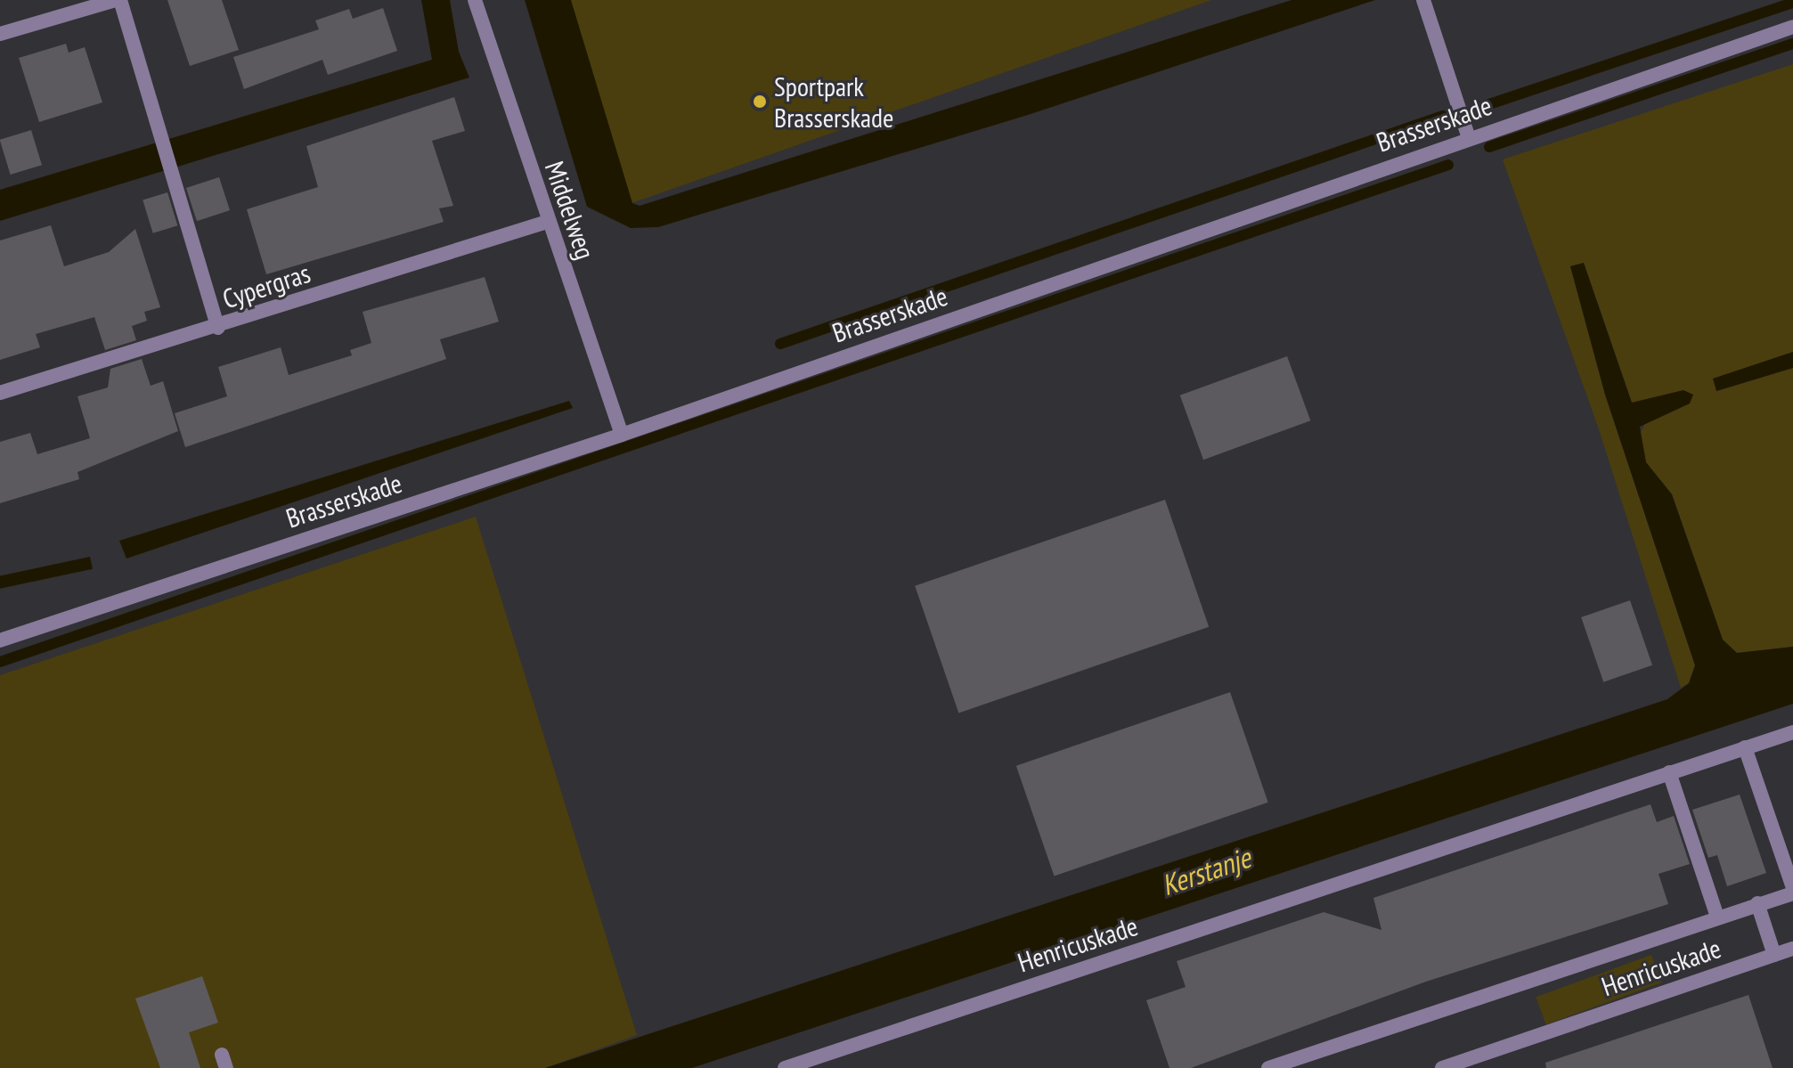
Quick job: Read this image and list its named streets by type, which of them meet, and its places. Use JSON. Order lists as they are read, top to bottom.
{
  "streets": {
    "street": [
      "Brasserskade",
      "Middelweg",
      "Cypergras",
      "Henricuskade"
    ]
  },
  "crossings": [
    ["Brasserskade", "Middelweg"],
    ["Middelweg", "Cypergras"]
  ],
  "water": ["Kerstanje"],
  "places": ["Sportpark Brasserskade"]
}
